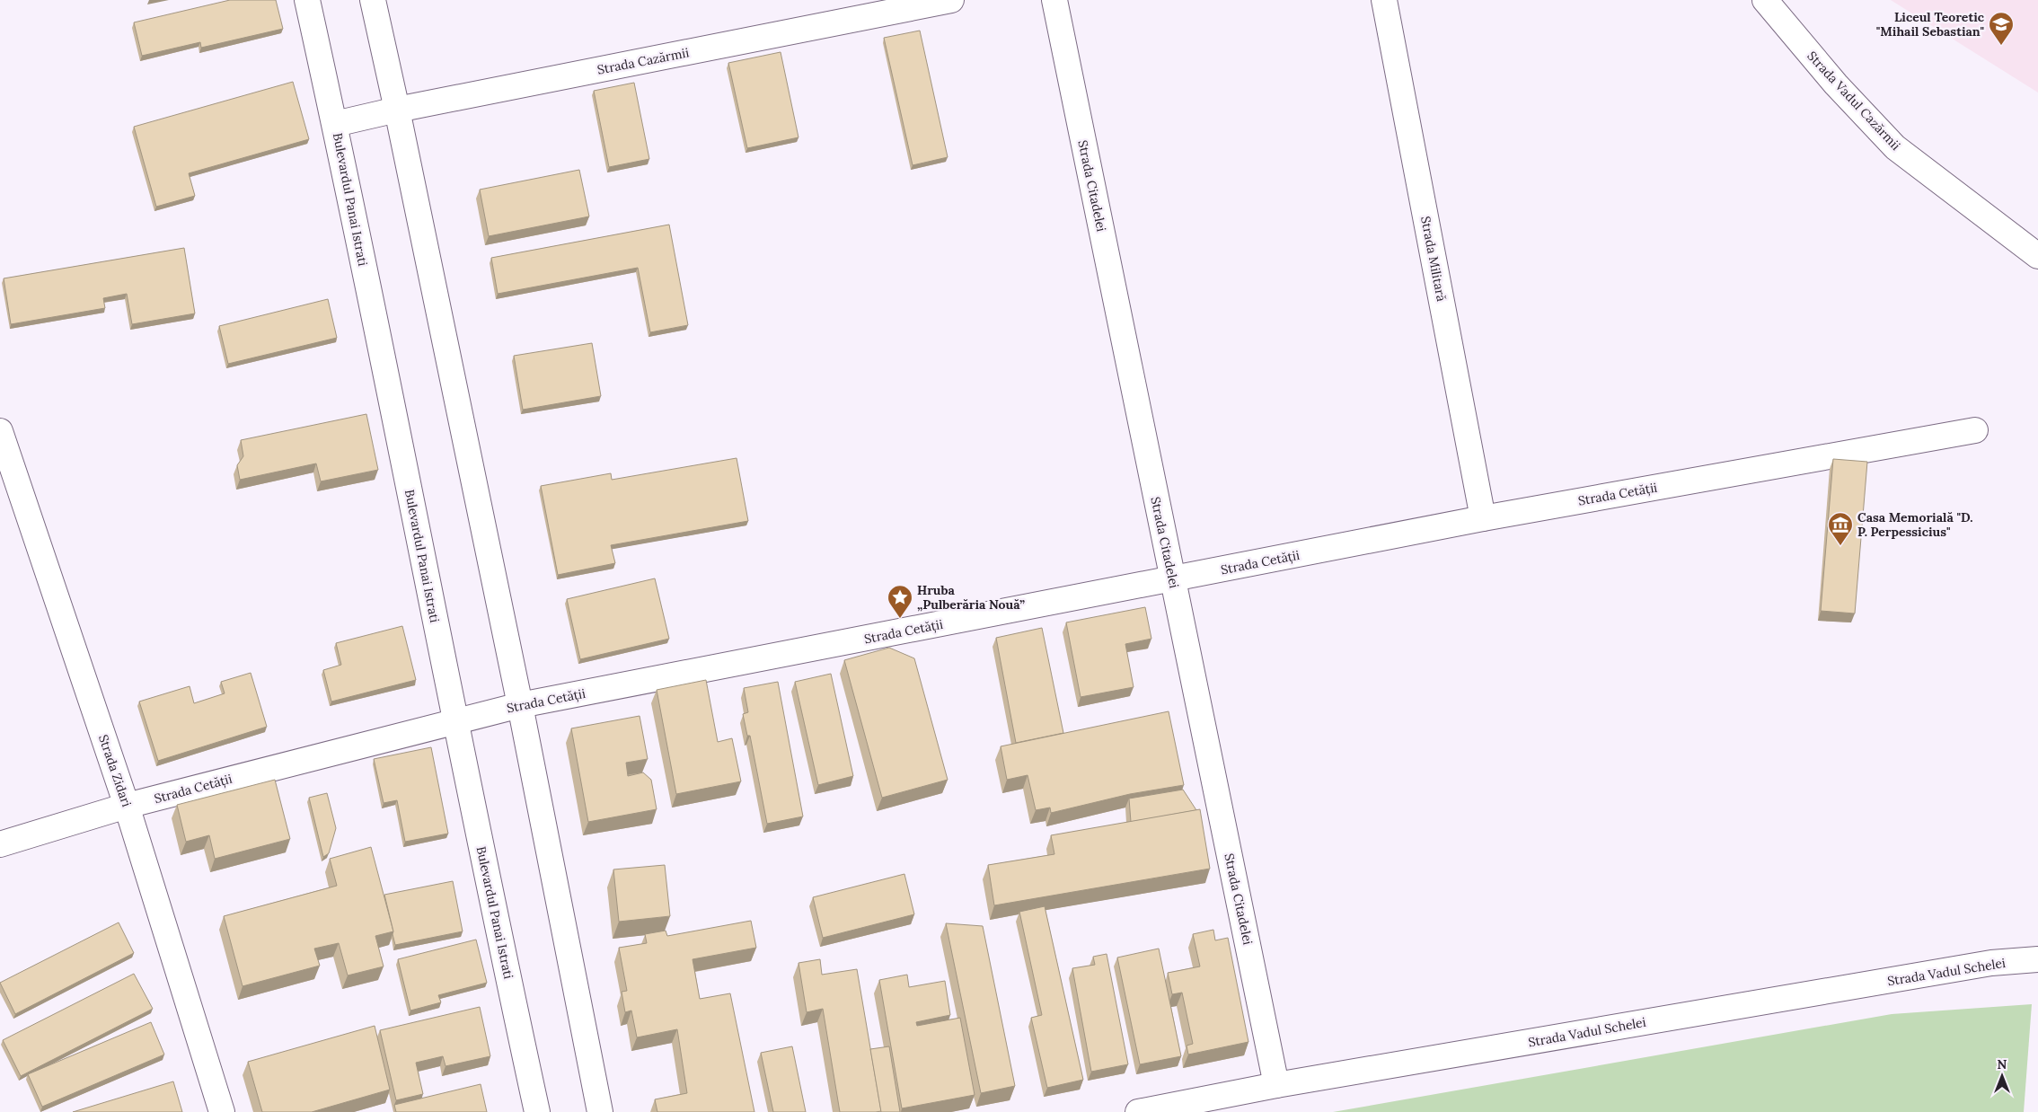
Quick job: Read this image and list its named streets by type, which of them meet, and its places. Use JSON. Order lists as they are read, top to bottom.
{
  "streets": {
    "street": [
      "Strada Cazărmii",
      "Strada Vadul Cazărmii",
      "Strada Citadelei",
      "Bulevardul Panai Istrati",
      "Strada Militară",
      "Strada Cetății",
      "Strada Zidari",
      "Strada Vadul Schelei"
    ]
  },
  "crossings": [
    ["Strada Cazărmii", "Bulevardul Panai Istrati"],
    ["Strada Citadelei", "Strada Cetății"],
    ["Strada Citadelei", "Strada Vadul Schelei"],
    ["Bulevardul Panai Istrati", "Strada Cetății"],
    ["Strada Militară", "Strada Cetății"],
    ["Strada Cetății", "Strada Zidari"]
  ],
  "places": {
    "school or university": ["Liceul Teoretic \"Mihail Sebastian\""],
    "museum": ["Casa Memorială \"D. P. Perpessicius\""],
    "place": ["Hruba „Pulberăria Nouă”"]
  },
  "north": "top"
}
